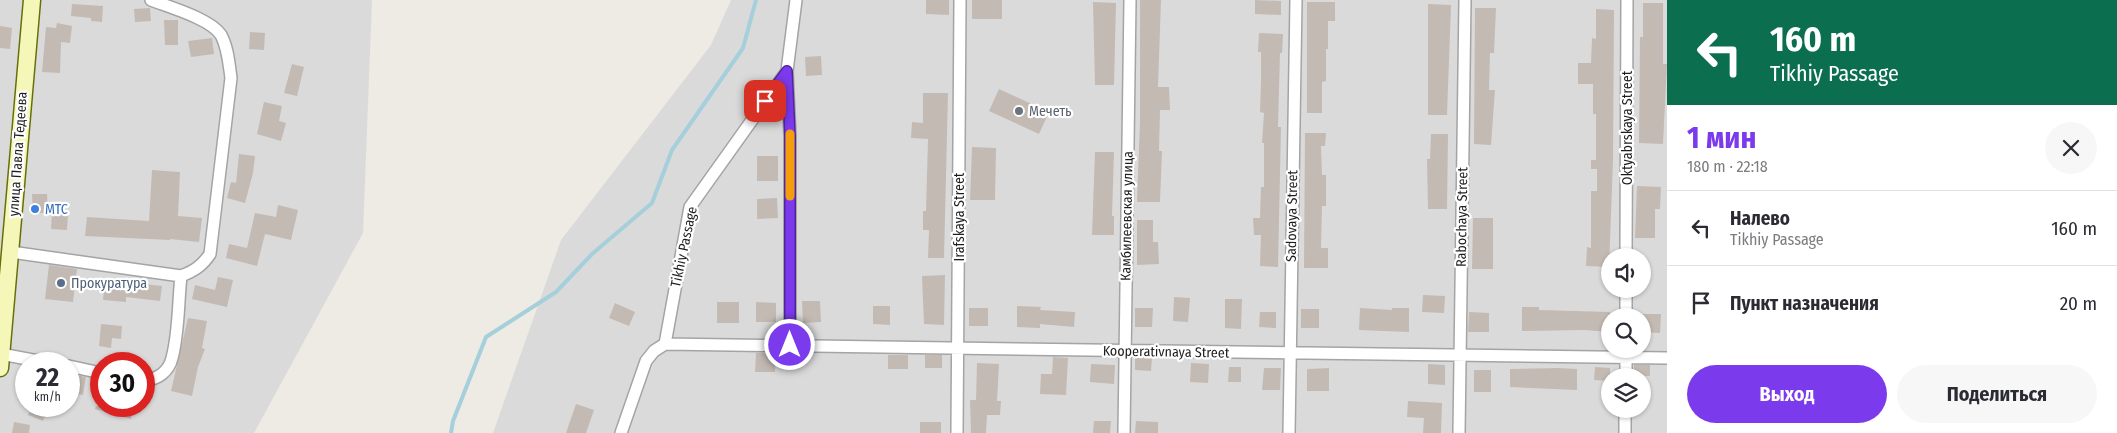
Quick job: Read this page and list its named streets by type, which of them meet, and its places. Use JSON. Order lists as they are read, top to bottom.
{
  "streets": {
    "main road": ["улица Павла Тедеева"],
    "street": [
      "Oktyabrskaya Street",
      "Камбилеевская улица",
      "Sadovaya Street",
      "Irafskaya Street",
      "Rabochaya Street",
      "Tikhiy Passage",
      "Kooperativnaya Street"
    ]
  },
  "crossings": [
    ["Камбилеевская улица", "Kooperativnaya Street"],
    ["Sadovaya Street", "Kooperativnaya Street"],
    ["Irafskaya Street", "Kooperativnaya Street"],
    ["Rabochaya Street", "Kooperativnaya Street"],
    ["Tikhiy Passage", "Kooperativnaya Street"]
  ],
  "places": ["Мечеть", "МТС", "Прокуратура"],
  "page": {
    "turn": ["160 m", "Tikhiy Passage"],
    "heading": ["1 мин", "180 m · 22:18"],
    "list": [
      {
        "name": "Налево",
        "note": "Tikhiy Passage",
        "value": "160 m"
      },
      {
        "name": "Пункт назначения",
        "value": "20 m"
      }
    ],
    "speed": "22 km/h",
    "limit": "30",
    "buttons": ["Выход", "Поделиться"]
  }
}
